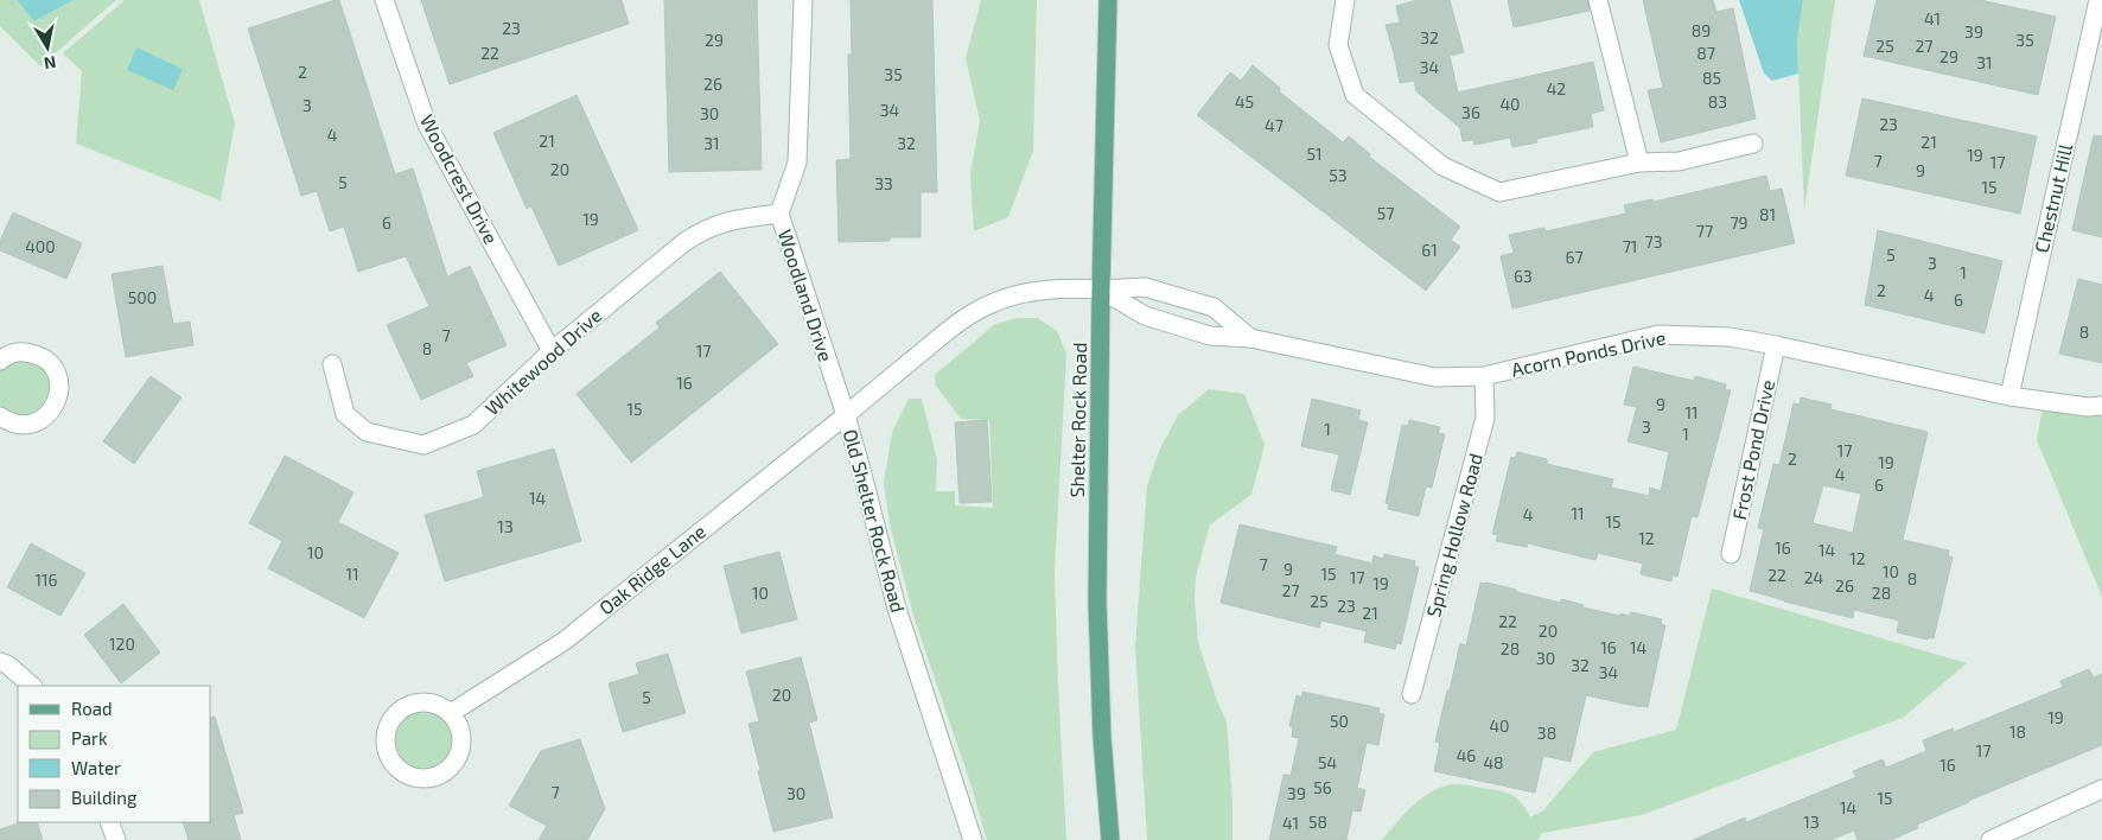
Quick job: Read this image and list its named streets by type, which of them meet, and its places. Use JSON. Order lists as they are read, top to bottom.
{
  "streets": {
    "main road": ["Shelter Rock Road"],
    "street": [
      "Woodcrest Drive",
      "Chestnut Hill",
      "Woodland Drive",
      "Acorn Ponds Drive",
      "Whitewood Drive",
      "Frost Pond Drive",
      "Old Shelter Rock Road",
      "Spring Hollow Road",
      "Oak Ridge Lane"
    ]
  },
  "crossings": [
    ["Woodcrest Drive", "Whitewood Drive"],
    ["Chestnut Hill", "Acorn Ponds Drive"],
    ["Woodland Drive", "Whitewood Drive"],
    ["Woodland Drive", "Old Shelter Rock Road"],
    ["Woodland Drive", "Oak Ridge Lane"],
    ["Acorn Ponds Drive", "Shelter Rock Road"],
    ["Acorn Ponds Drive", "Frost Pond Drive"],
    ["Acorn Ponds Drive", "Old Shelter Rock Road"],
    ["Acorn Ponds Drive", "Spring Hollow Road"],
    ["Shelter Rock Road", "Old Shelter Rock Road"],
    ["Old Shelter Rock Road", "Oak Ridge Lane"]
  ],
  "house_numbers": [
    "41",
    "23",
    "89",
    "39",
    "32",
    "29",
    "35",
    "25",
    "27",
    "22",
    "87",
    "29",
    "31",
    "34",
    "2",
    "35",
    "85",
    "26",
    "42",
    "45",
    "83",
    "40",
    "3",
    "34",
    "36",
    "30",
    "23",
    "47",
    "4",
    "21",
    "21",
    "31",
    "32",
    "51",
    "19",
    "7",
    "17",
    "20",
    "9",
    "53",
    "5",
    "33",
    "15",
    "57",
    "81",
    "19",
    "6",
    "79",
    "77",
    "73",
    "400",
    "71",
    "61",
    "5",
    "67",
    "3",
    "1",
    "63",
    "2",
    "4",
    "500",
    "6",
    "8",
    "7",
    "8",
    "17",
    "16",
    "9",
    "15",
    "11",
    "3",
    "1",
    "1",
    "17",
    "2",
    "19",
    "4",
    "6",
    "14",
    "11",
    "4",
    "15",
    "13",
    "12",
    "16",
    "14",
    "10",
    "12",
    "7",
    "9",
    "10",
    "11",
    "15",
    "22",
    "17",
    "24",
    "8",
    "116",
    "19",
    "26",
    "27",
    "10",
    "28",
    "25",
    "23",
    "21",
    "22",
    "20",
    "120",
    "16",
    "14",
    "28",
    "30",
    "32",
    "34",
    "20",
    "5",
    "19",
    "50",
    "40",
    "18",
    "38",
    "17",
    "46",
    "54",
    "48",
    "16",
    "56",
    "7",
    "30",
    "39",
    "15",
    "14",
    "58",
    "13",
    "41"
  ],
  "legend": [
    "Road",
    "Park",
    "Water",
    "Building"
  ],
  "north": "bottom"
}
